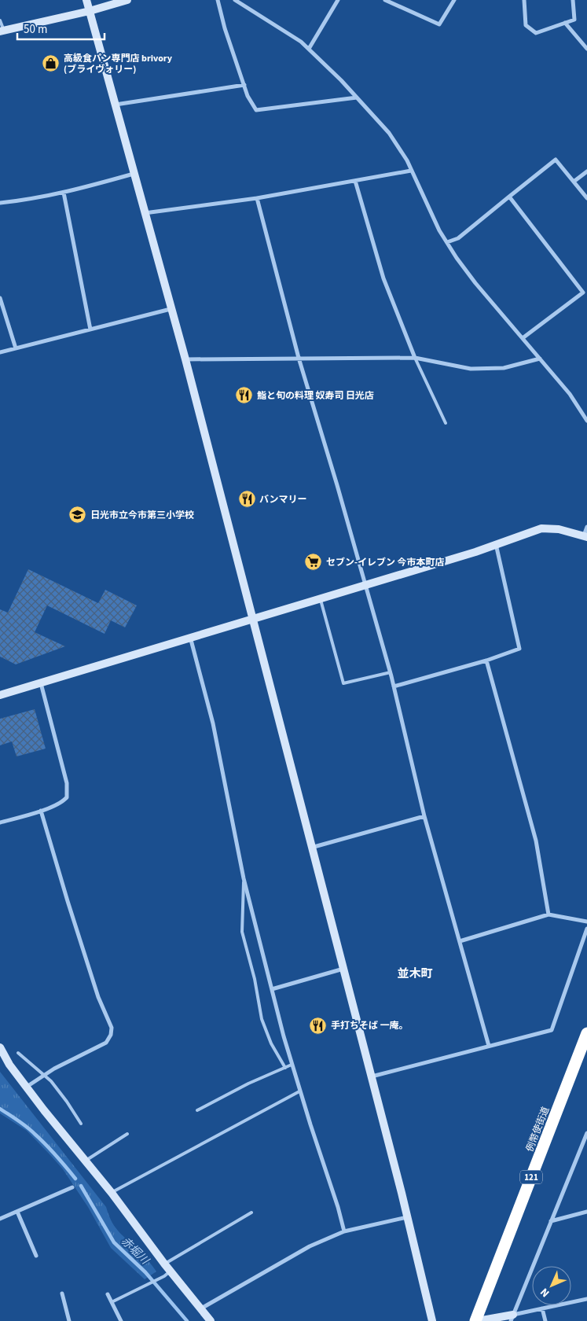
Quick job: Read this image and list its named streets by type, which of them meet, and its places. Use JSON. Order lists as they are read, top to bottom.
{
  "streets": {
    "highway": ["例幣使街道", "121"]
  },
  "districts": ["並木町"],
  "water": ["赤堀川"],
  "places": {
    "shop": ["高級食パン専門店 brivory (ブライヴォリー)"],
    "restaurant": ["鮨と旬の料理 奴寿司 日光店", "バンマリー", "手打ちそば 一庵。"],
    "school or university": ["日光市立今市第三小学校"],
    "supermarket": ["セブン-イレブン 今市本町店"]
  },
  "scale_bar": "50 m",
  "north": "bottom left"
}
